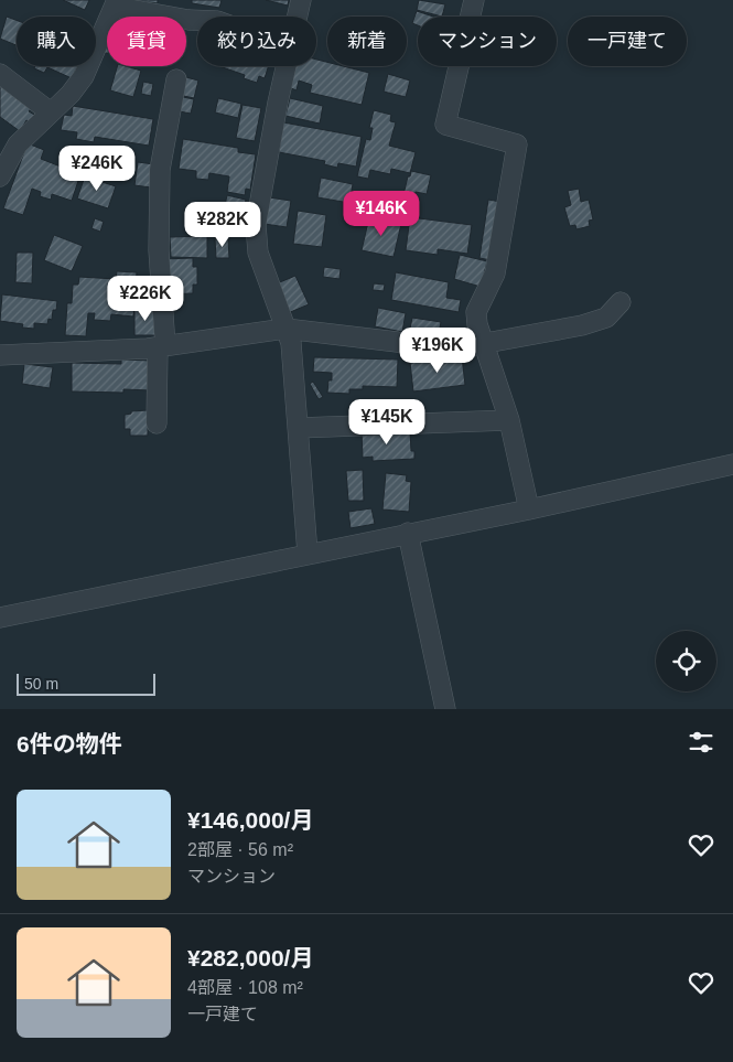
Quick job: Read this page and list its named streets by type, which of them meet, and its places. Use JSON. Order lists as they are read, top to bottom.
{
  "scale_bar": "50 m",
  "page": {
    "chip": [
      "購入",
      "賃貸",
      "絞り込み",
      "新着",
      "マンション",
      "一戸建て"
    ],
    "price": [
      "¥246K",
      "¥146K",
      "¥282K",
      "¥226K",
      "¥196K",
      "¥145K"
    ],
    "scale": "50 m",
    "heading": "6件の物件",
    "list": [
      {
        "name": "¥146,000/月",
        "note": "2部屋 · 56 m² · マンション"
      },
      {
        "name": "¥282,000/月",
        "note": "4部屋 · 108 m² · 一戸建て"
      }
    ]
  }
}
